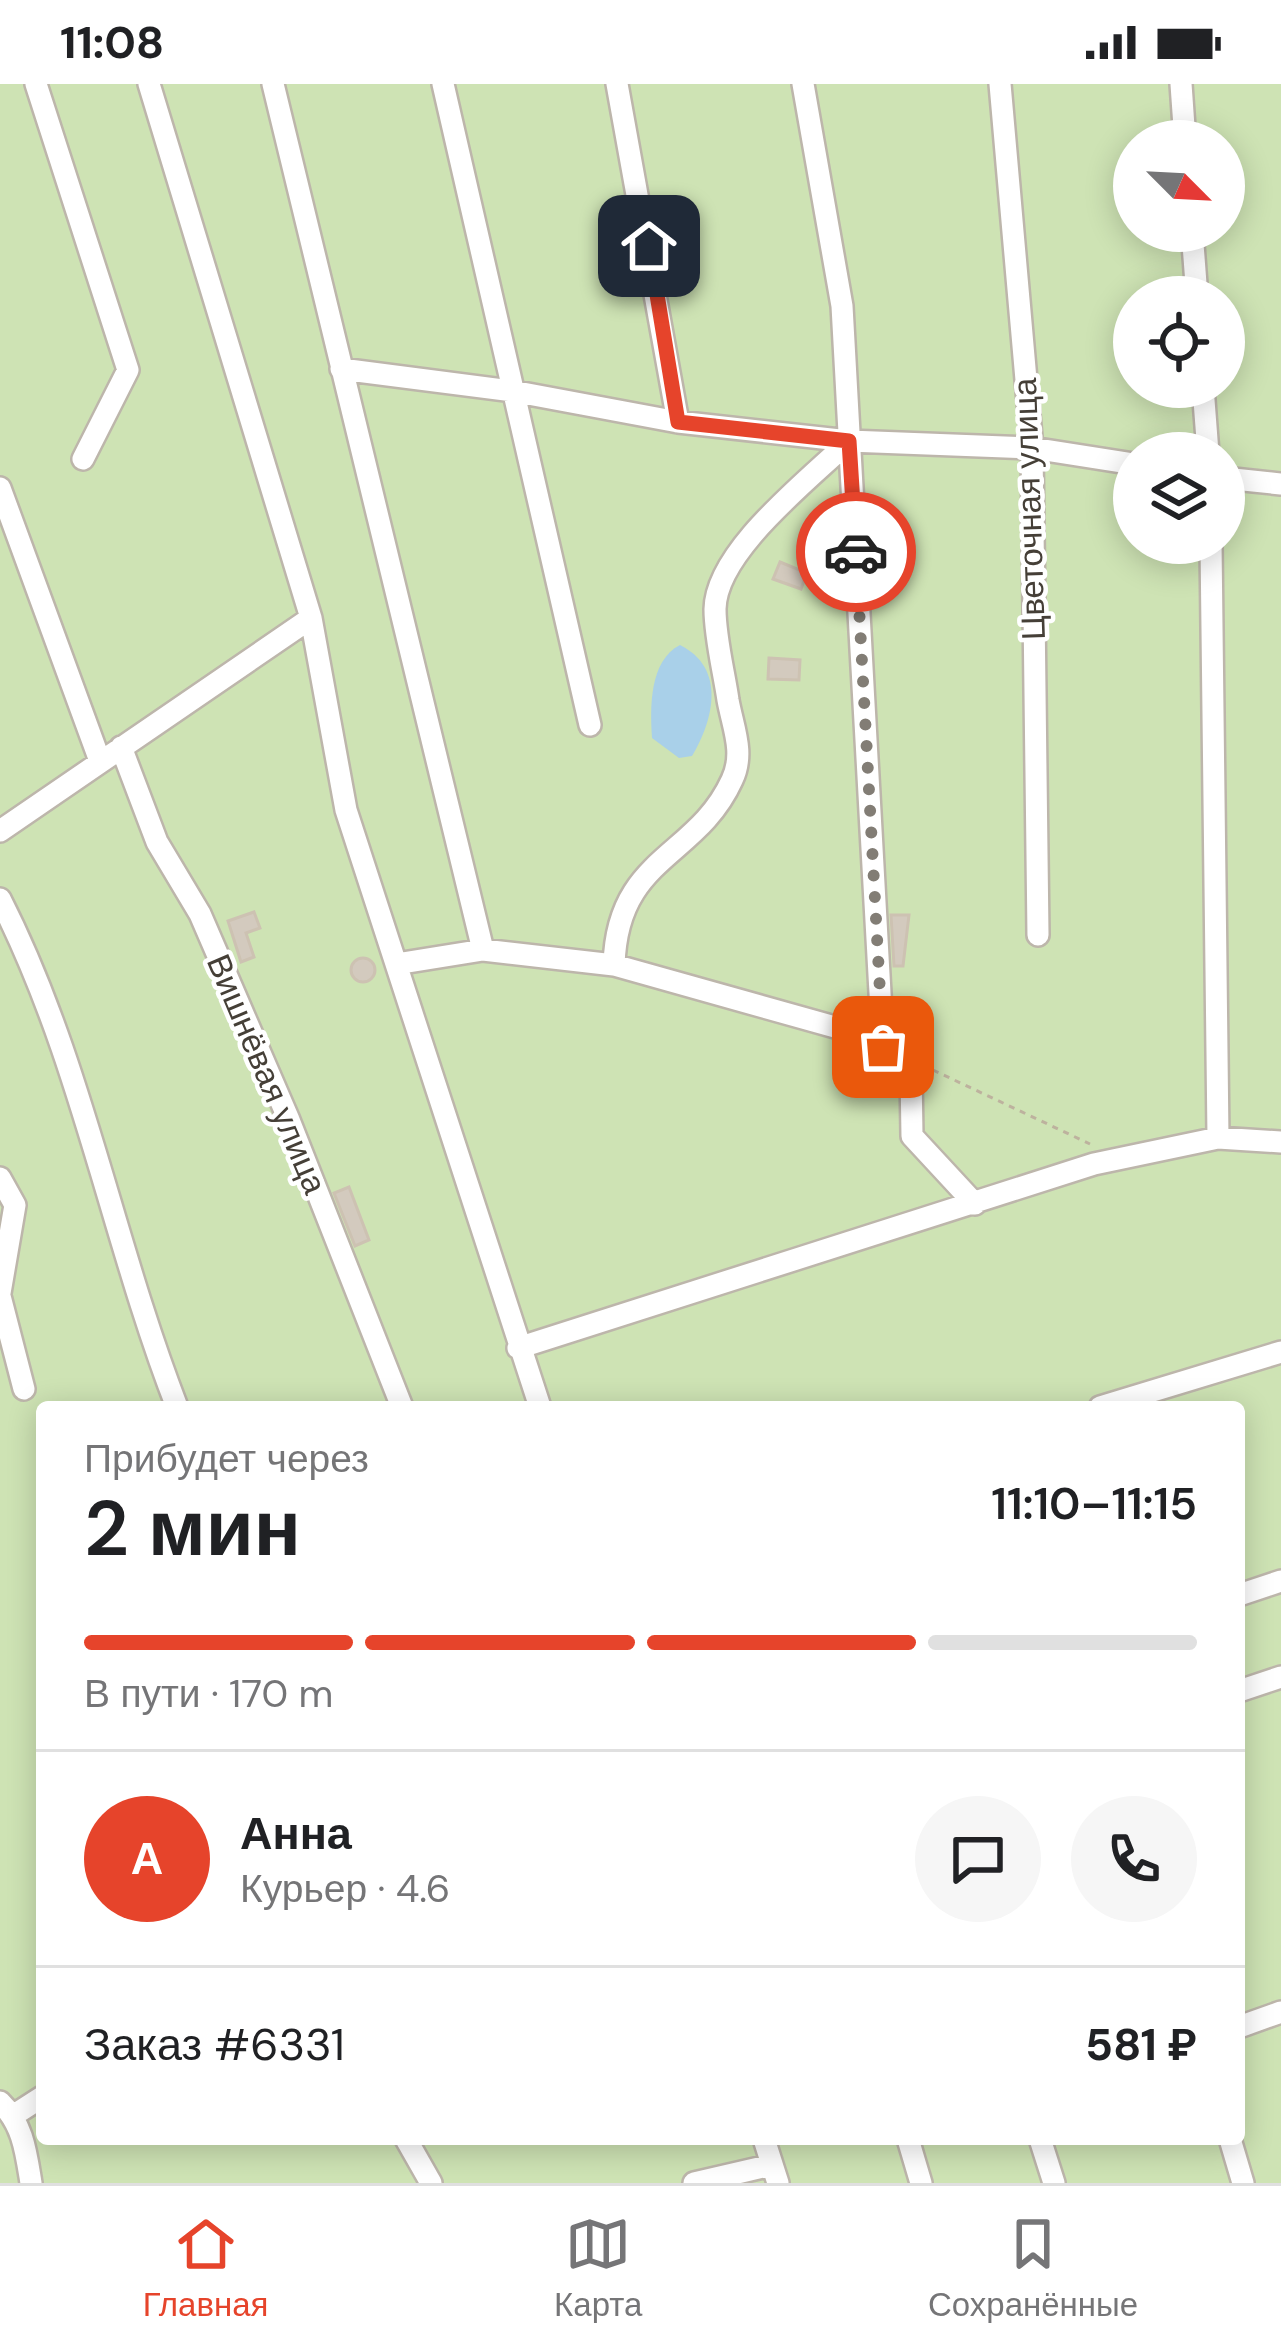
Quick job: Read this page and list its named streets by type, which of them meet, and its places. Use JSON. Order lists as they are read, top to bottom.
{
  "streets": {
    "street": ["Цветочная улица", "Вишнёвая улица"]
  },
  "north": "bottom right",
  "page": {
    "status": "11:08",
    "heading": ["2 мин", "Прибудет через", "11:10–11:15"],
    "panel": [
      "Анна",
      "Курьер · 4.6",
      "Заказ #6331",
      "581 ₽"
    ],
    "bar": "В пути · 170 m",
    "round": "А",
    "tabs": ["Главная", "Карта", "Сохранённые"]
  }
}
